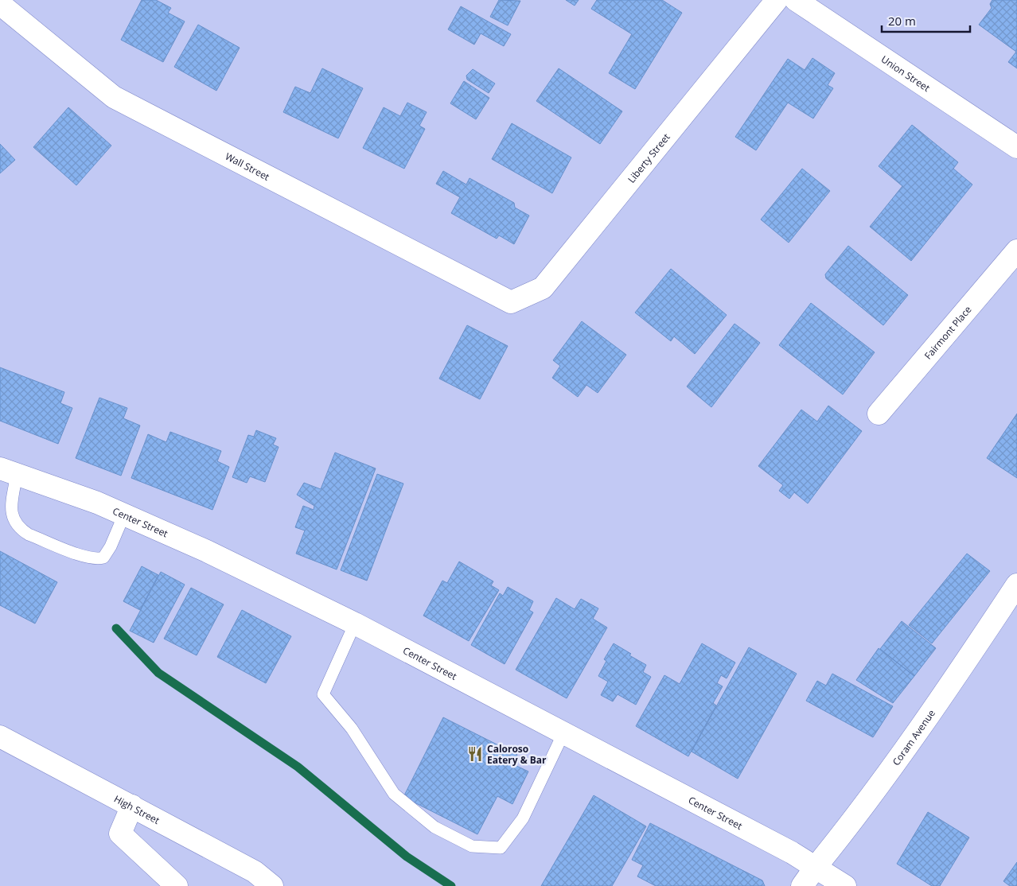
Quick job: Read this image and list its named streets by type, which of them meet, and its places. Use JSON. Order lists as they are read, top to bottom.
{
  "streets": {
    "street": [
      "Union Street",
      "Liberty Street",
      "Wall Street",
      "Fairmont Place",
      "Center Street",
      "Coram Avenue",
      "High Street"
    ]
  },
  "crossings": [
    ["Liberty Street", "Wall Street"],
    ["Center Street", "Coram Avenue"]
  ],
  "places": {
    "restaurant": ["Caloroso Eatery & Bar"]
  },
  "scale_bar": "20 m"
}
